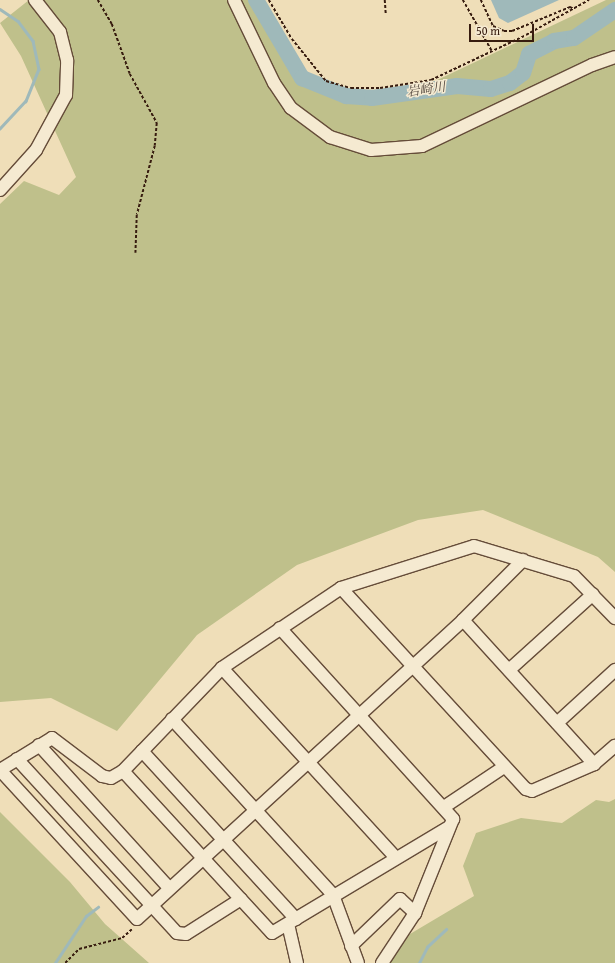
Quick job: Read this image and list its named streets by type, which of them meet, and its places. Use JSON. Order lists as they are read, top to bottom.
{
  "water": ["岩崎川"],
  "scale_bar": "50 m"
}
